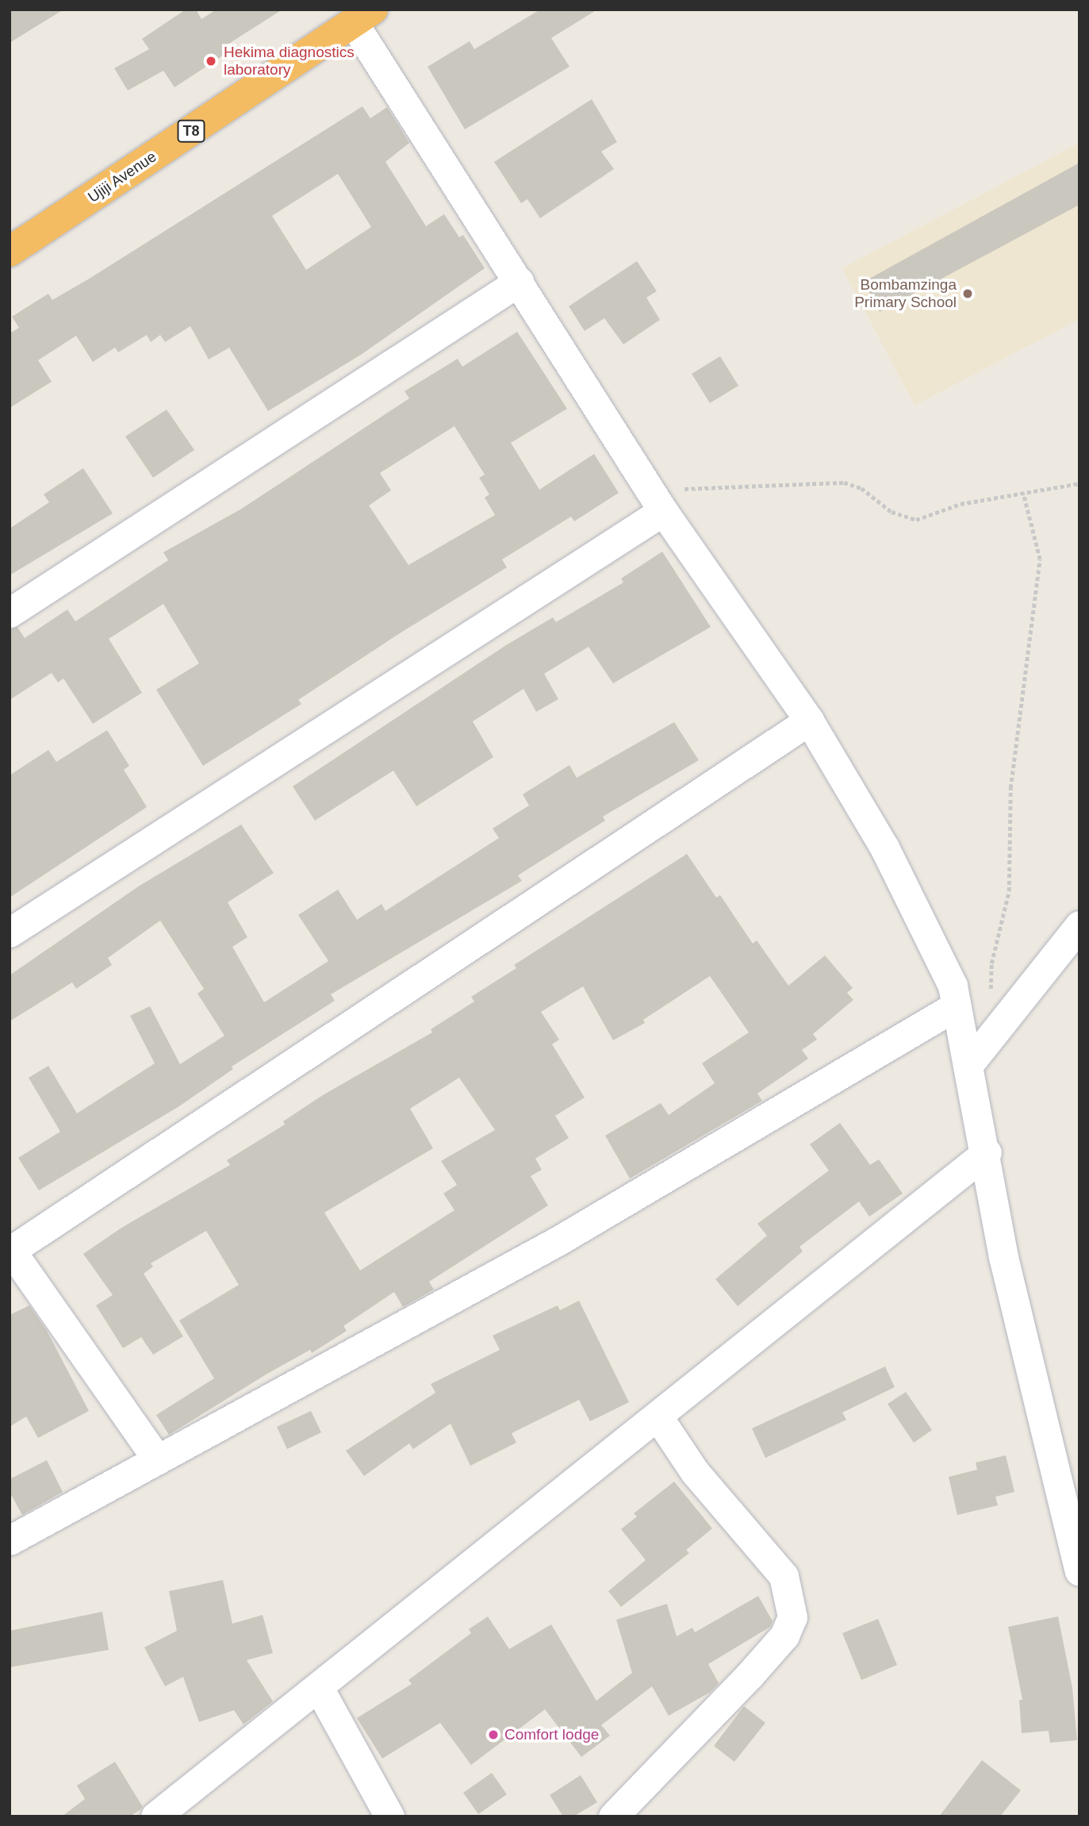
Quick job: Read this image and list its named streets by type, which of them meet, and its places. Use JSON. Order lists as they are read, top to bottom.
{
  "streets": {
    "highway": ["T8", "Ujiji Avenue"]
  },
  "places": ["Hekima diagnostics laboratory", "Bombamzinga Primary School", "Comfort lodge"]
}
